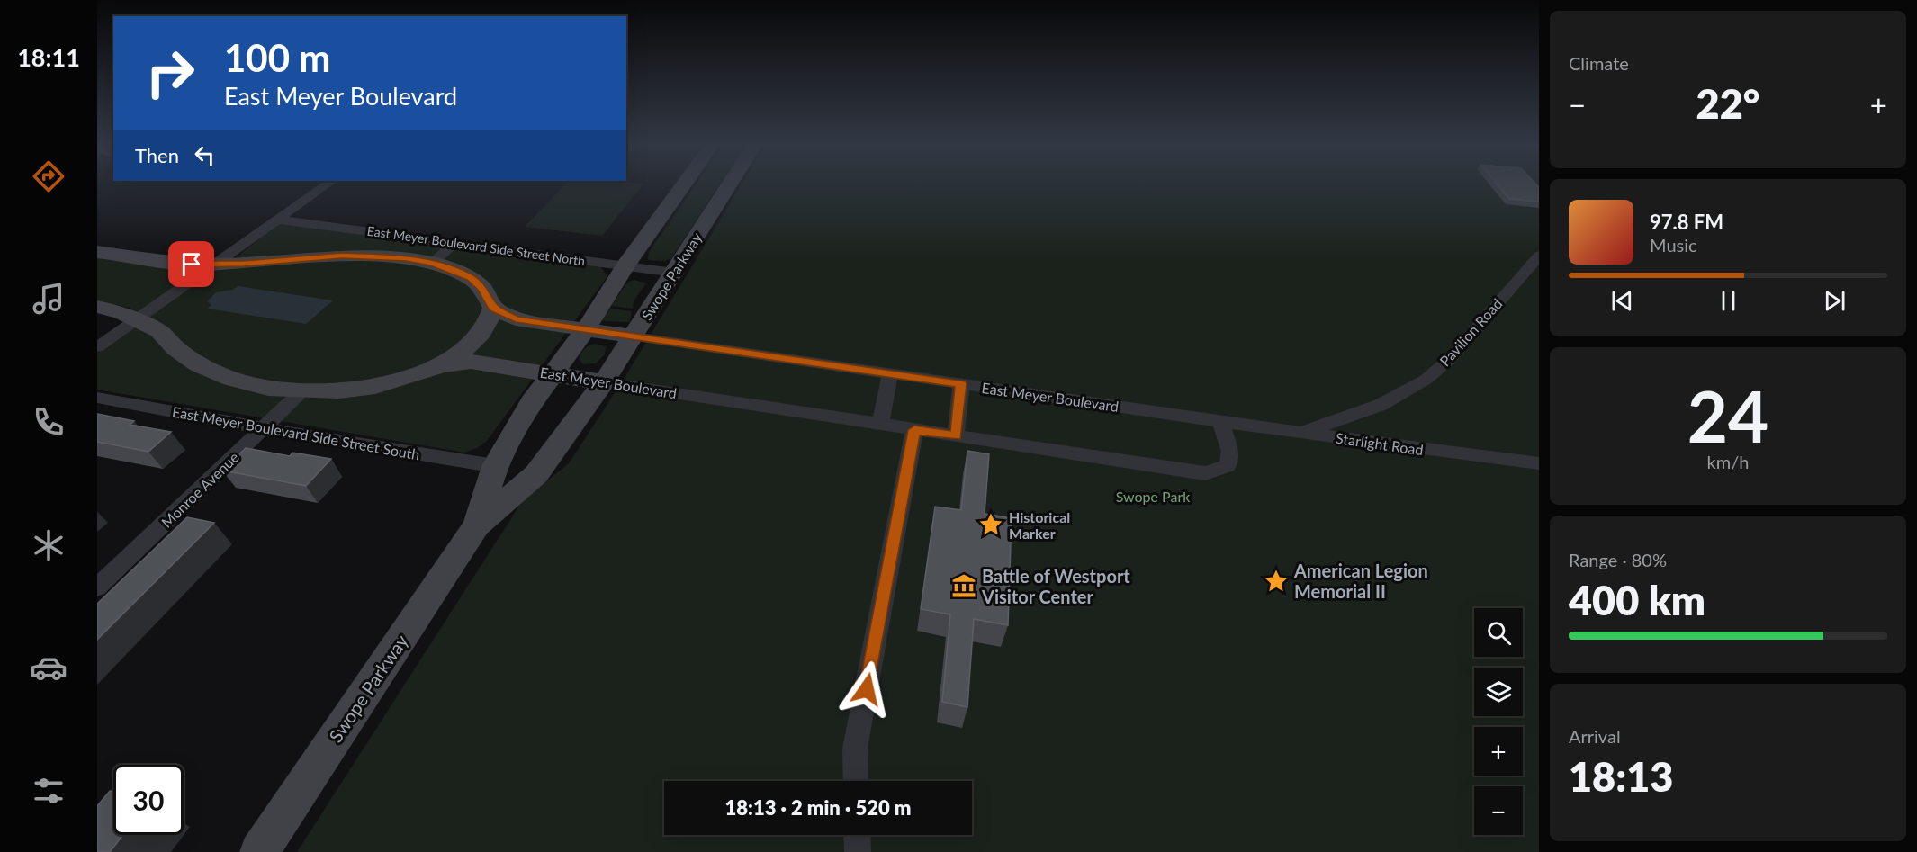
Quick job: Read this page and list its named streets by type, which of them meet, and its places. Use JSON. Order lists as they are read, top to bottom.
{
  "streets": {
    "main road": ["Swope Parkway", "East Meyer Boulevard"],
    "street": [
      "East Meyer Boulevard Side Street North",
      "Pavilion Road",
      "East Meyer Boulevard Side Street South",
      "Starlight Road",
      "Monroe Avenue"
    ]
  },
  "crossings": [
    ["East Meyer Boulevard Side Street North", "Swope Parkway"],
    ["Swope Parkway", "East Meyer Boulevard"],
    ["Swope Parkway", "East Meyer Boulevard Side Street South"],
    ["Pavilion Road", "Starlight Road"],
    ["East Meyer Boulevard", "Starlight Road"],
    ["East Meyer Boulevard", "Monroe Avenue"],
    ["East Meyer Boulevard Side Street South", "Monroe Avenue"]
  ],
  "parks": ["Swope Park"],
  "places": {
    "place": ["Historical Marker", "American Legion Memorial II"],
    "museum": ["Battle of Westport Visitor Center"]
  },
  "page": {
    "tabs": "18:11",
    "tile": [
      "Climate",
      ["24", "km/h"],
      ["Range · 80%", "400 km"],
      ["Arrival", "18:13"]
    ],
    "turn": ["100 m", "East Meyer Boulevard"],
    "heat": ["−", "22°", "+"],
    "then": "Then",
    "song": ["97.8 FM", "Music"],
    "map_buttons": ["+", "−"],
    "limit": "30",
    "trip": "18:13 · 2 min · 520 m"
  }
}
